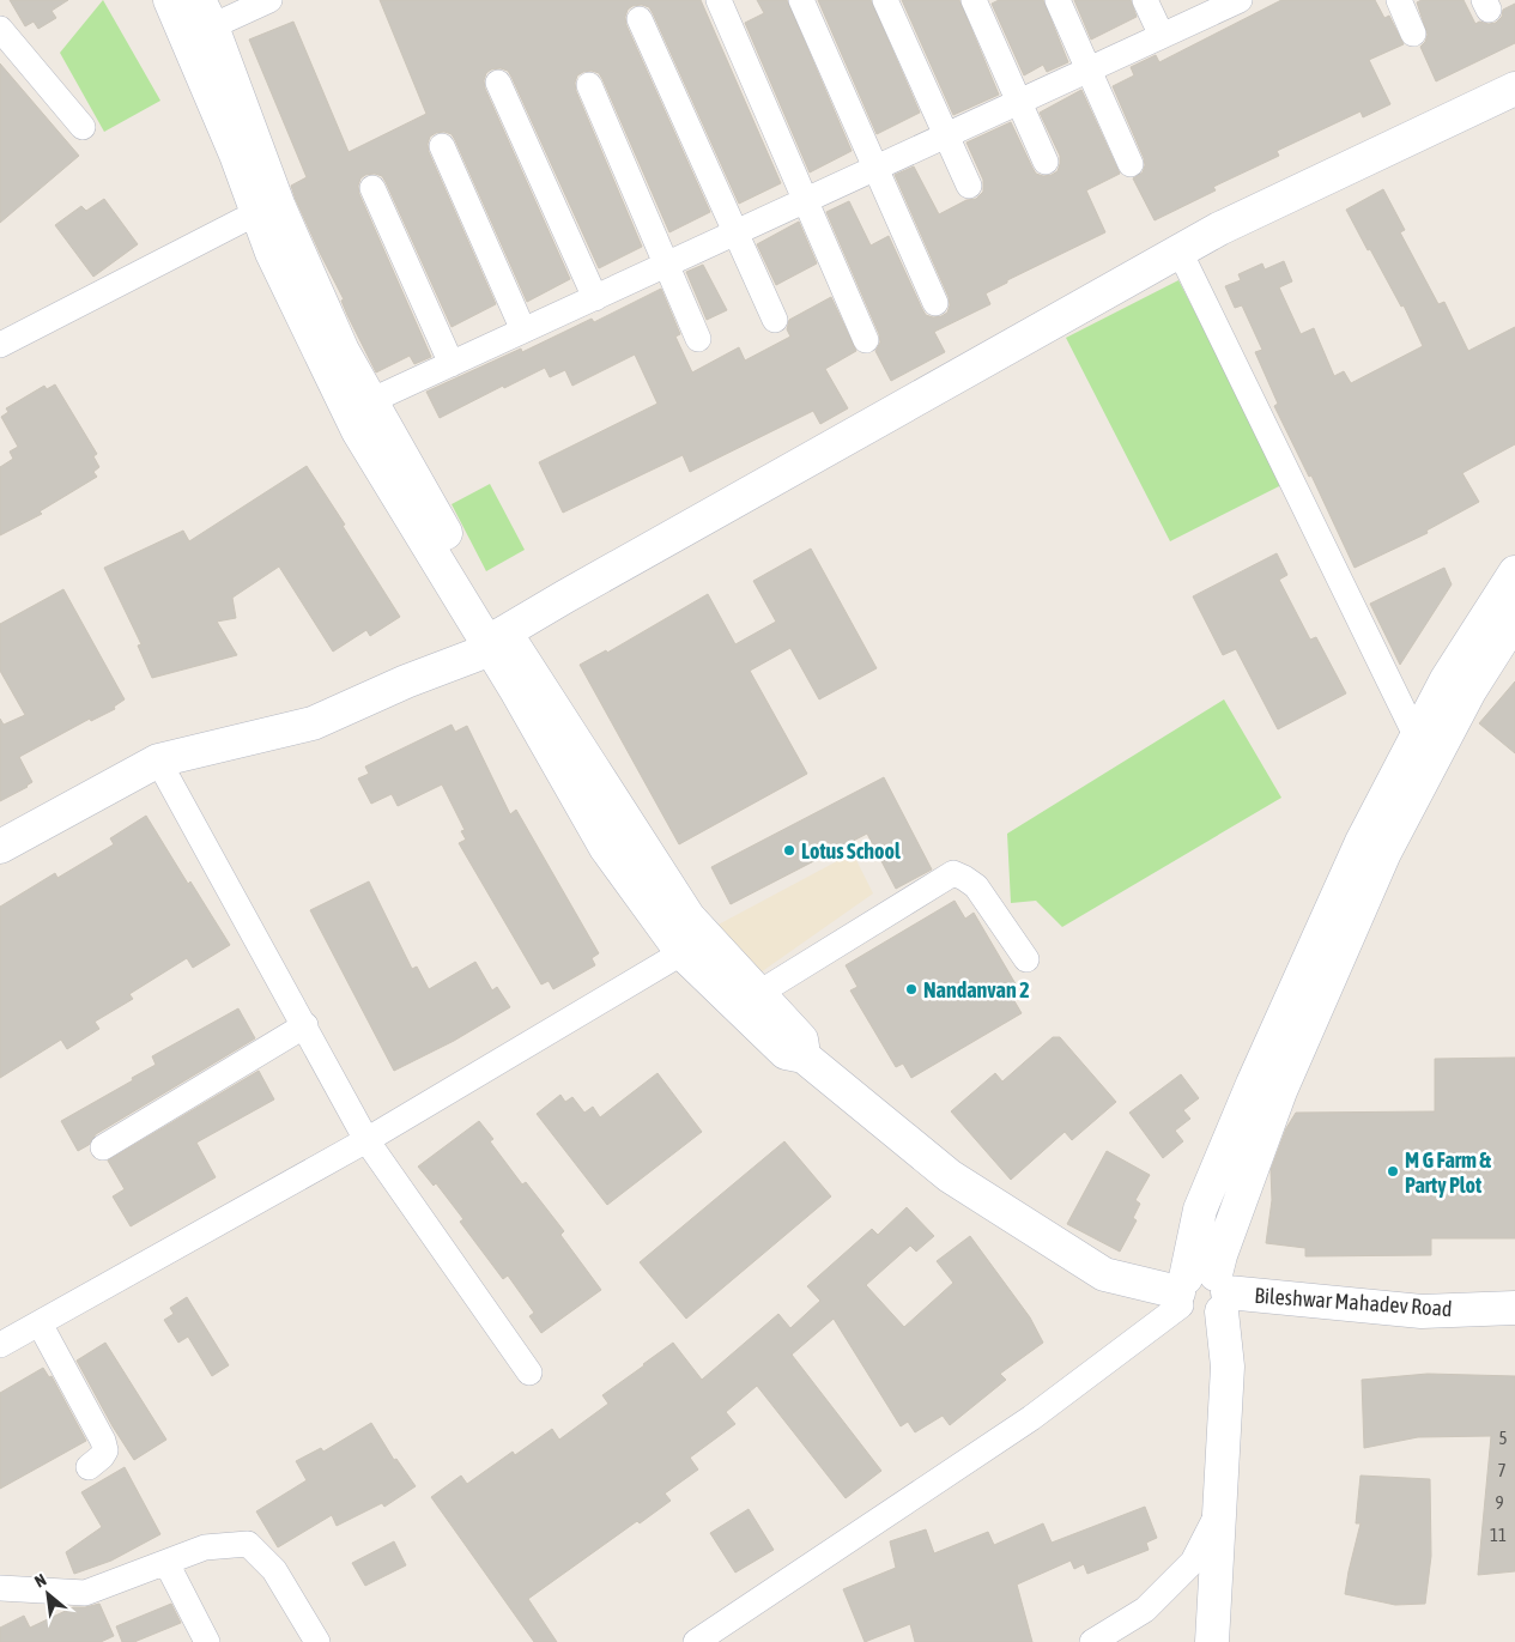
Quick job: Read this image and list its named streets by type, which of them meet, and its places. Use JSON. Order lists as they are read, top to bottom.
{
  "streets": {
    "street": ["Bileshwar Mahadev Road"]
  },
  "places": ["Lotus School", "Nandanvan 2", "M G Farm & Party Plot"],
  "house_numbers": [
    "5",
    "7",
    "9",
    "11"
  ],
  "north": "top left"
}
